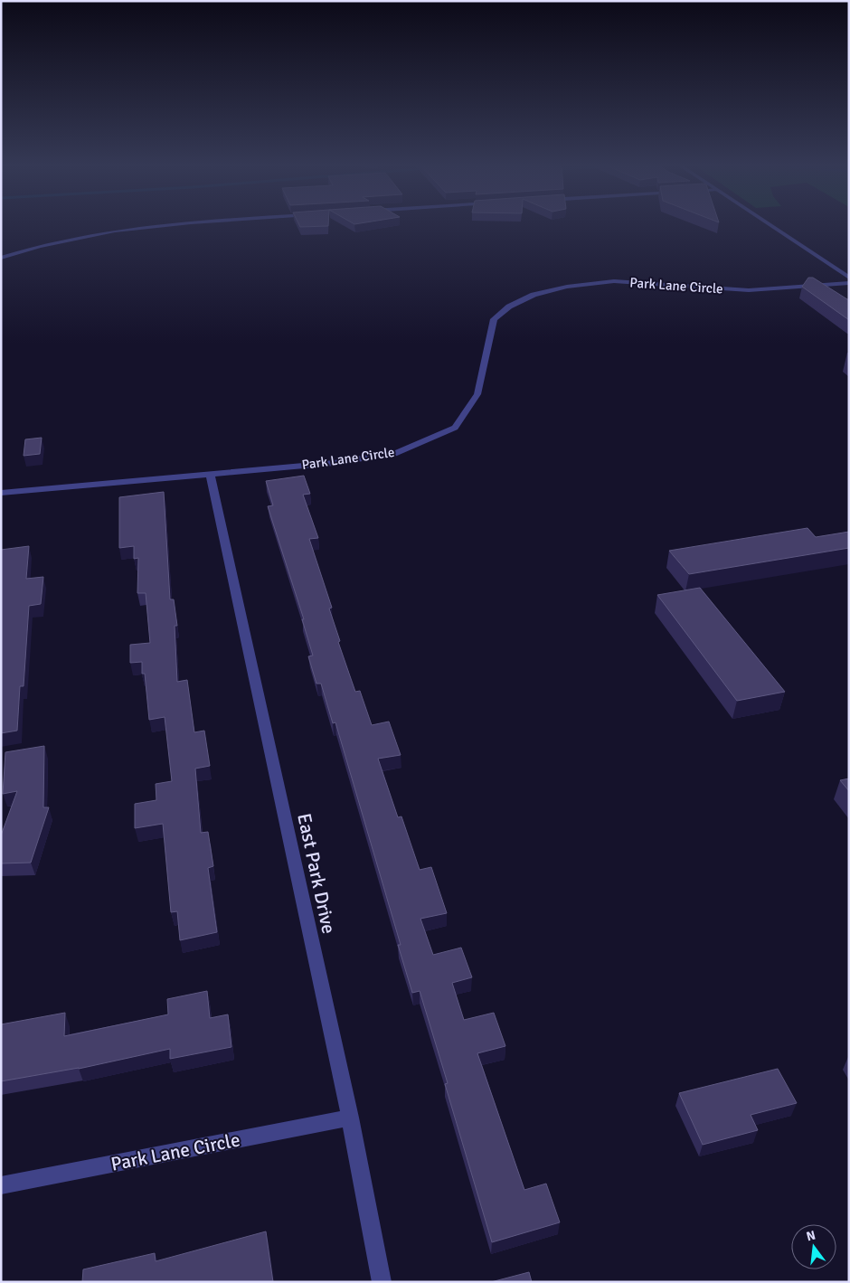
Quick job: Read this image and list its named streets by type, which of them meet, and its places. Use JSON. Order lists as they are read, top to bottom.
{
  "streets": {
    "street": ["Park Lane Circle", "East Park Drive"]
  },
  "crossings": [
    ["Park Lane Circle", "East Park Drive"]
  ],
  "north": "top"
}
